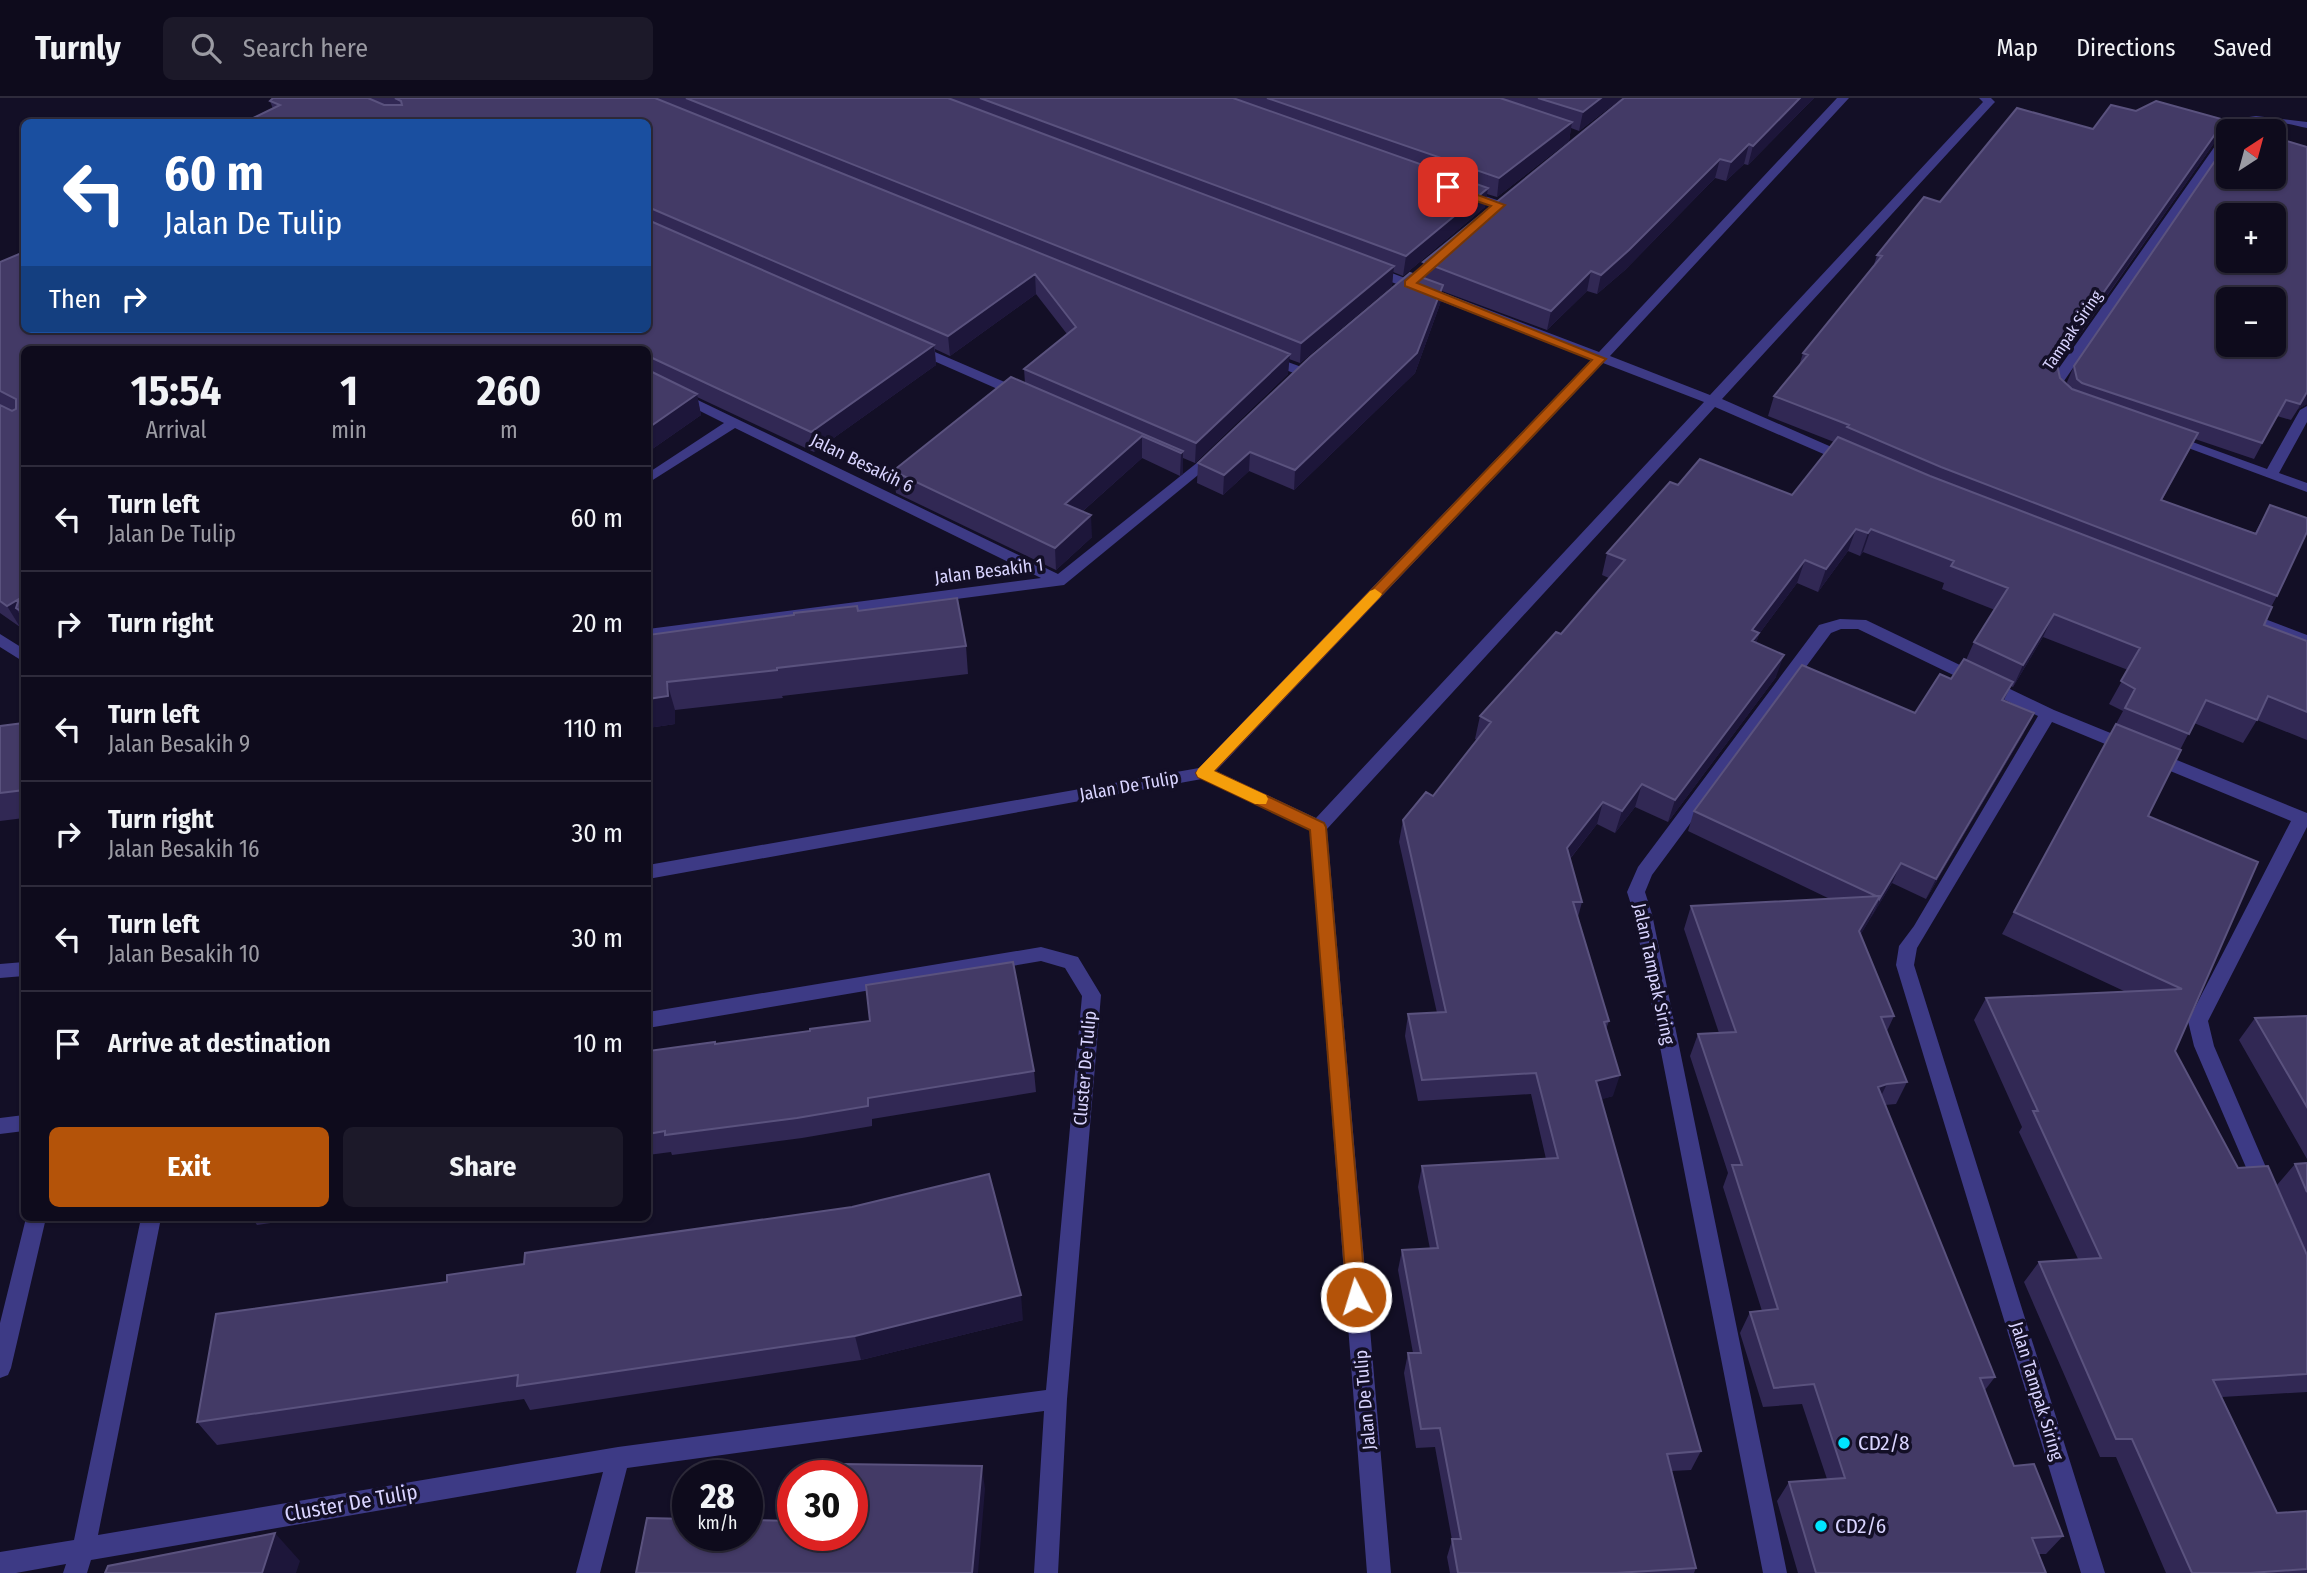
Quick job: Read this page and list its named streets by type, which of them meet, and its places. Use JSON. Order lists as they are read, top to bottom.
{
  "streets": {
    "street": [
      "Tampak Siring",
      "Jalan Besakih 6",
      "Jalan Besakih 1",
      "Jalan De Tulip",
      "Jalan Tampak Siring",
      "Cluster De Tulip"
    ]
  },
  "crossings": [
    ["Jalan Besakih 6", "Jalan Besakih 1"]
  ],
  "places": ["CD2/8", "CD2/6"],
  "north": "top right",
  "page": {
    "header": "Turnly",
    "search": "Search here",
    "nav": ["Map", "Directions", "Saved"],
    "map_buttons": ["+", "−"],
    "turn": ["60 m", "Jalan De Tulip"],
    "then": "Then",
    "eta": [
      "15:54",
      "Arrival",
      "1",
      "min",
      "260",
      "m"
    ],
    "list": [
      {
        "name": "Turn left",
        "note": "Jalan De Tulip",
        "value": "60 m"
      },
      {
        "name": "Turn right",
        "value": "20 m"
      },
      {
        "name": "Turn left",
        "note": "Jalan Besakih 9",
        "value": "110 m"
      },
      {
        "name": "Turn right",
        "note": "Jalan Besakih 16",
        "value": "30 m"
      },
      {
        "name": "Turn left",
        "note": "Jalan Besakih 10",
        "value": "30 m"
      },
      {
        "name": "Arrive at destination",
        "value": "10 m"
      }
    ],
    "buttons": ["Exit", "Share"],
    "speed": "28 km/h",
    "limit": "30"
  }
}
